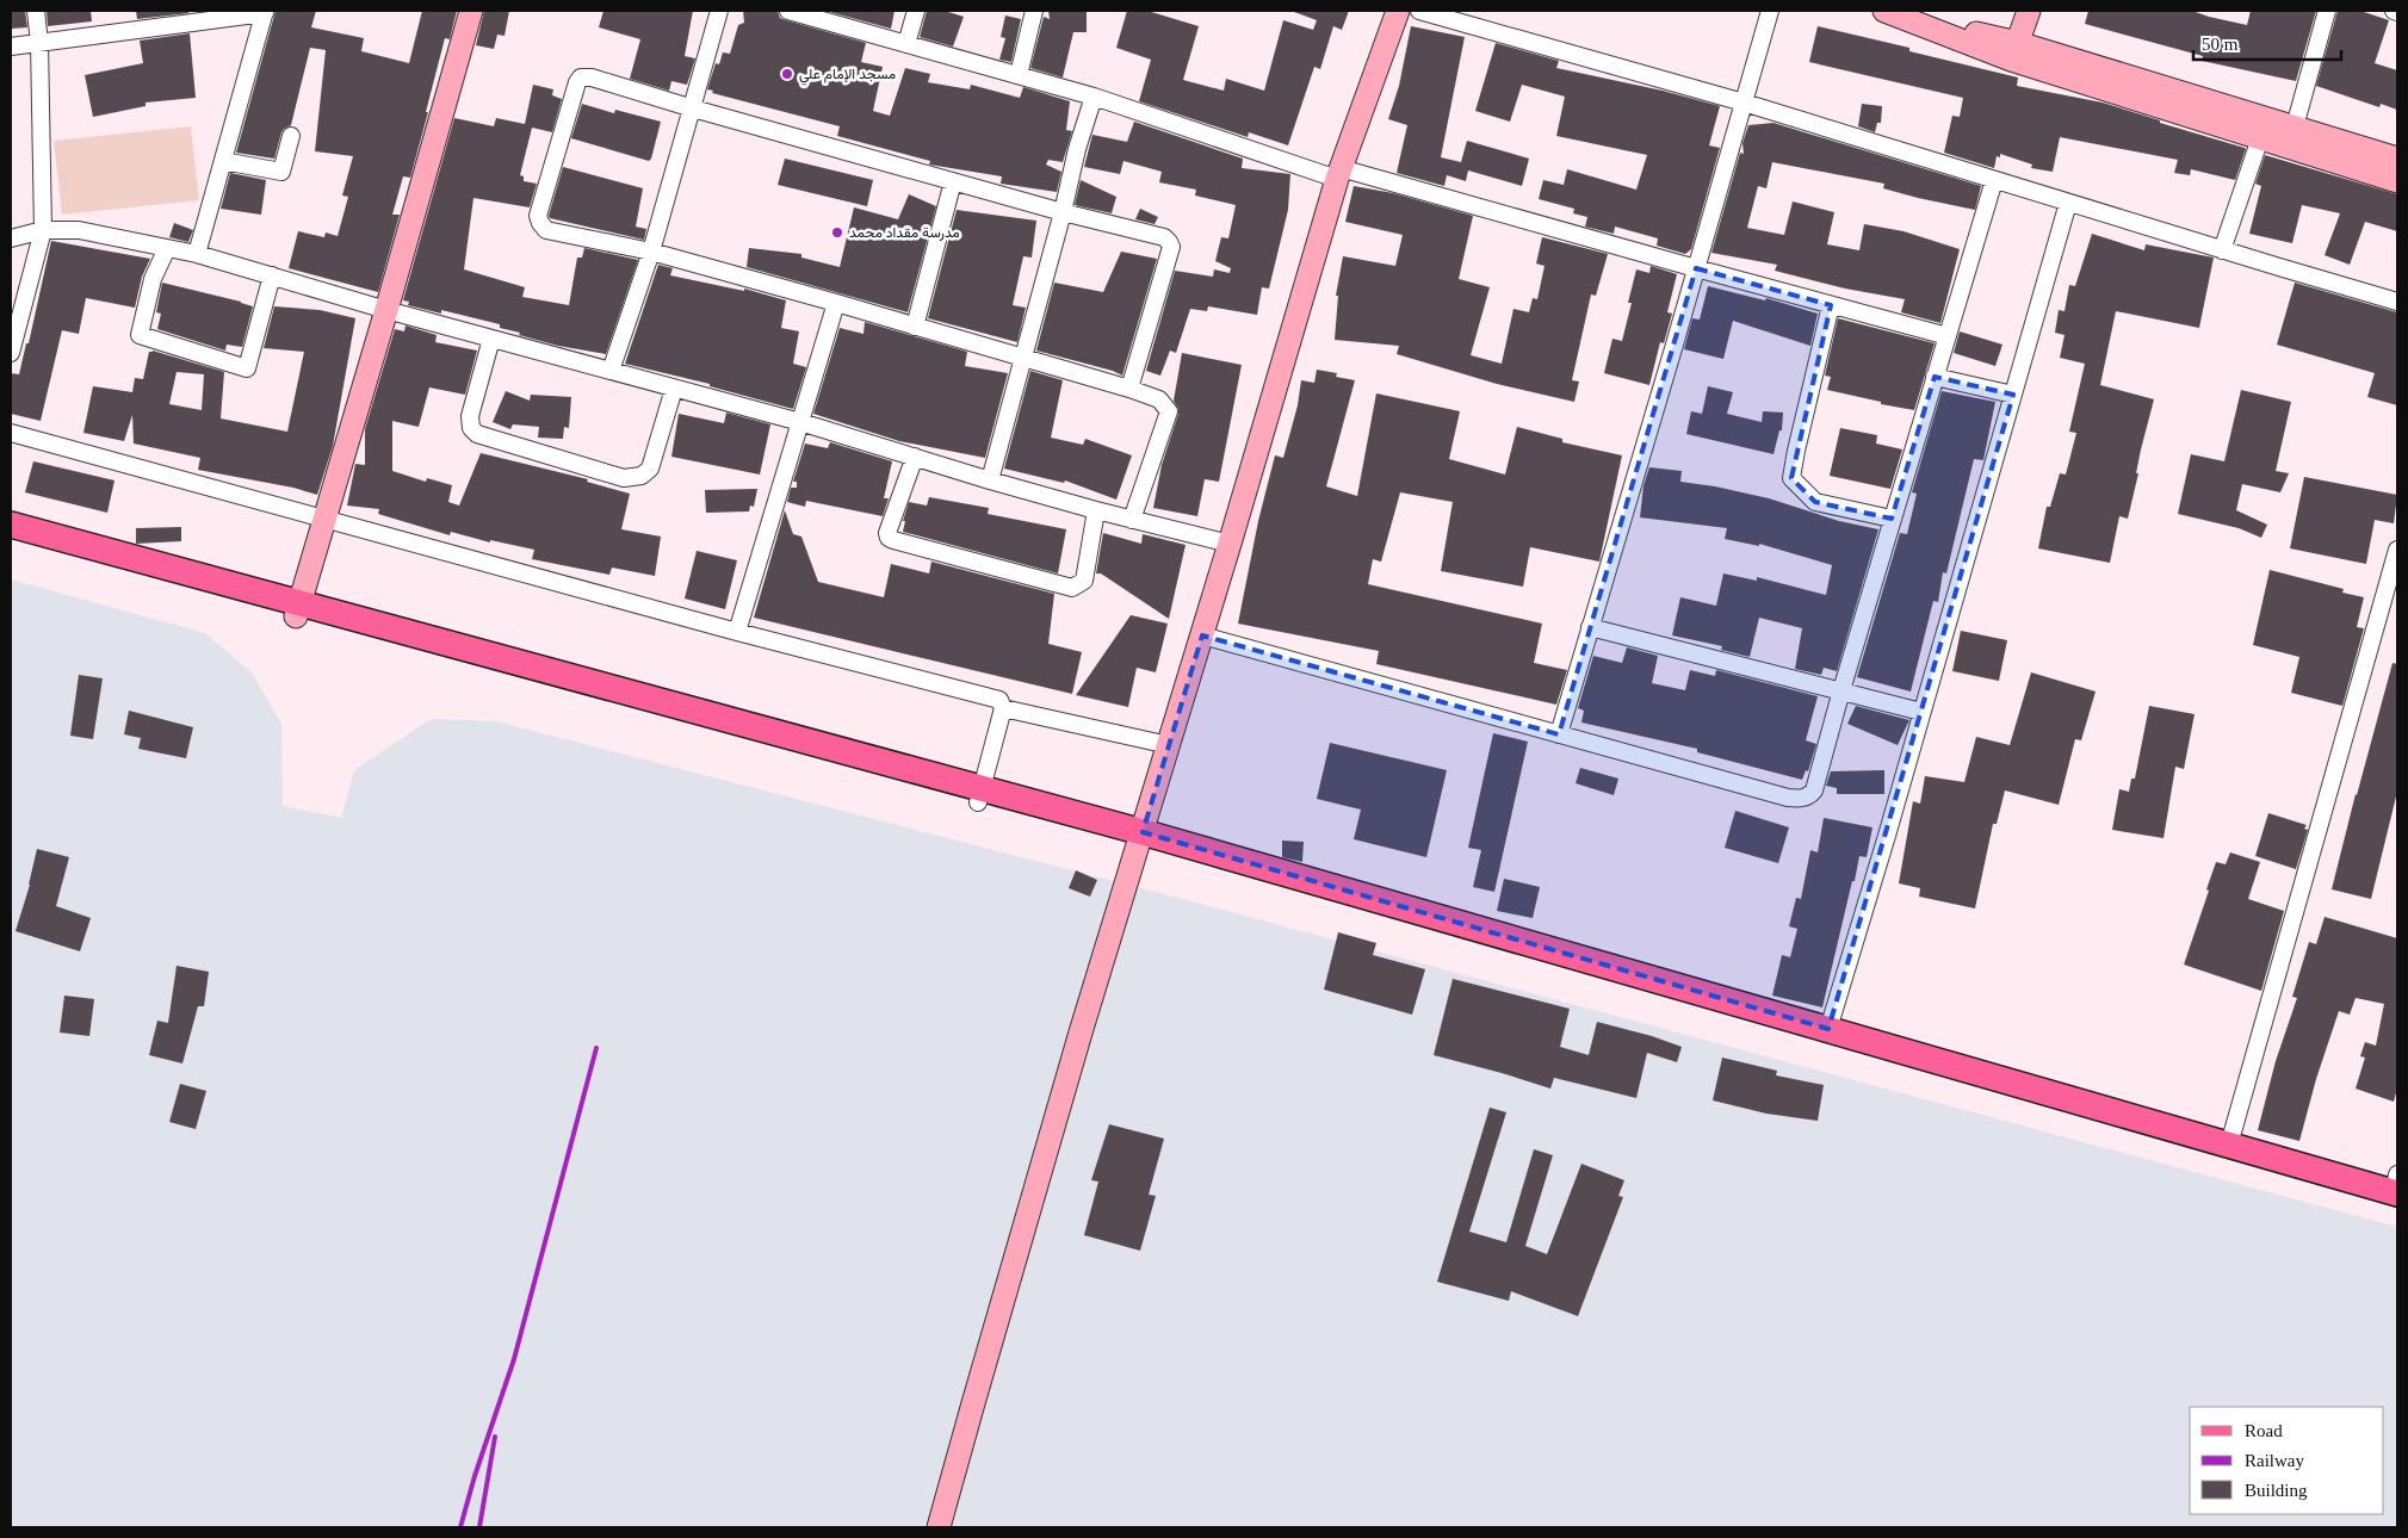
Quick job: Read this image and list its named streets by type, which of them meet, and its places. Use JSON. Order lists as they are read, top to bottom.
{
  "places": ["مسجد الإمام علي", "مدرسة مقداد محمد"],
  "legend": ["Road", "Railway", "Building"],
  "scale_bar": "50 m"
}
